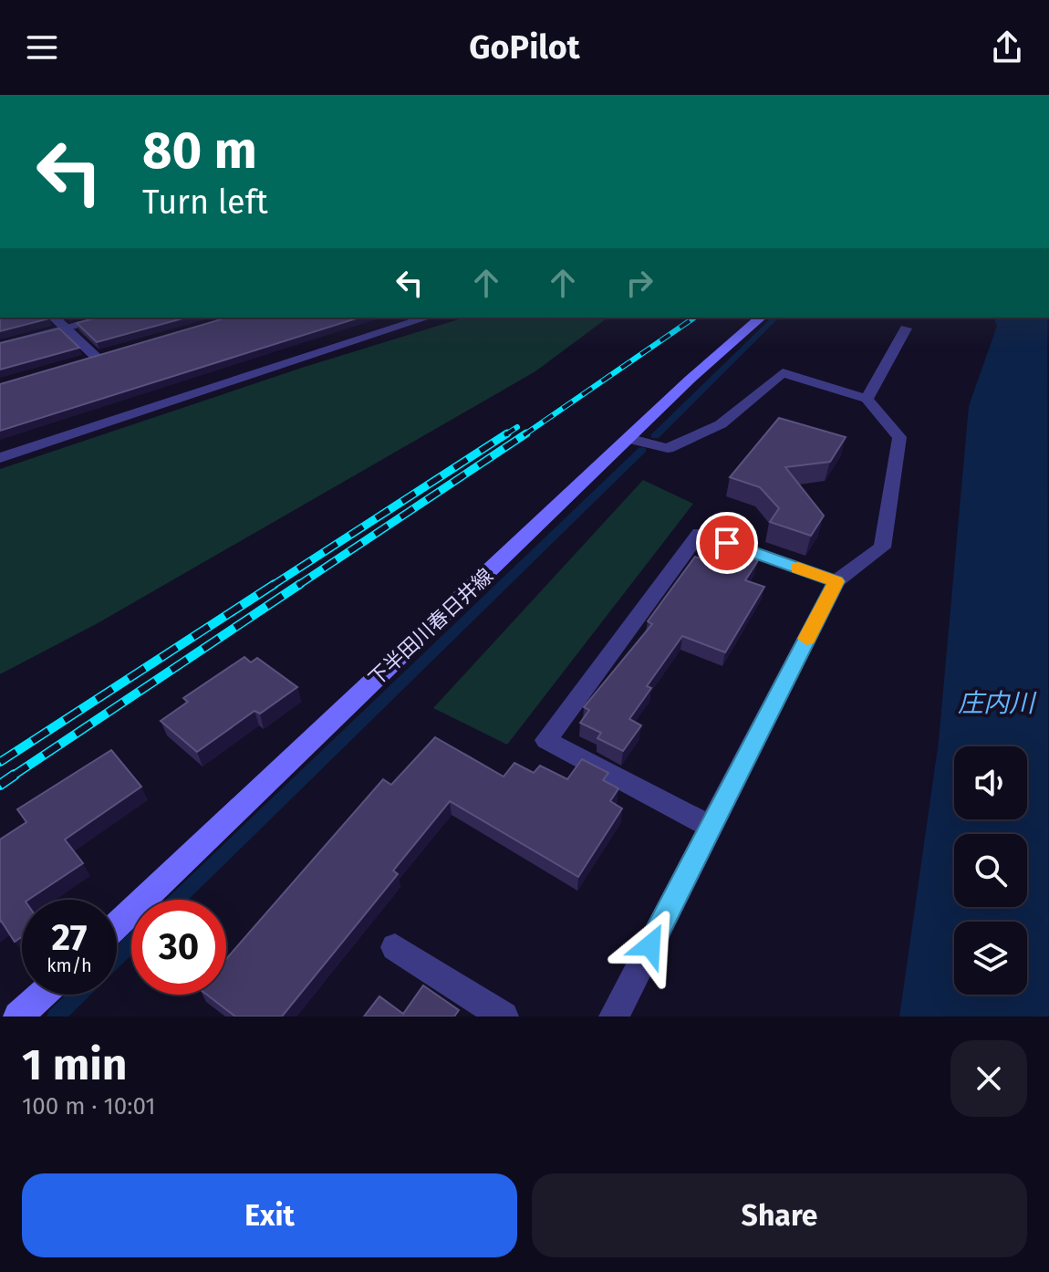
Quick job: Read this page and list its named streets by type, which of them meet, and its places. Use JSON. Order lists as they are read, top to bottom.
{
  "streets": {
    "main road": ["下半田川春日井線"]
  },
  "water": ["庄内川"],
  "page": {
    "header": "GoPilot",
    "turn": ["80 m", "Turn left"],
    "speed": "27 km/h",
    "limit": "30",
    "heading": ["1 min", "100 m · 10:01"],
    "buttons": ["Exit", "Share"]
  }
}
